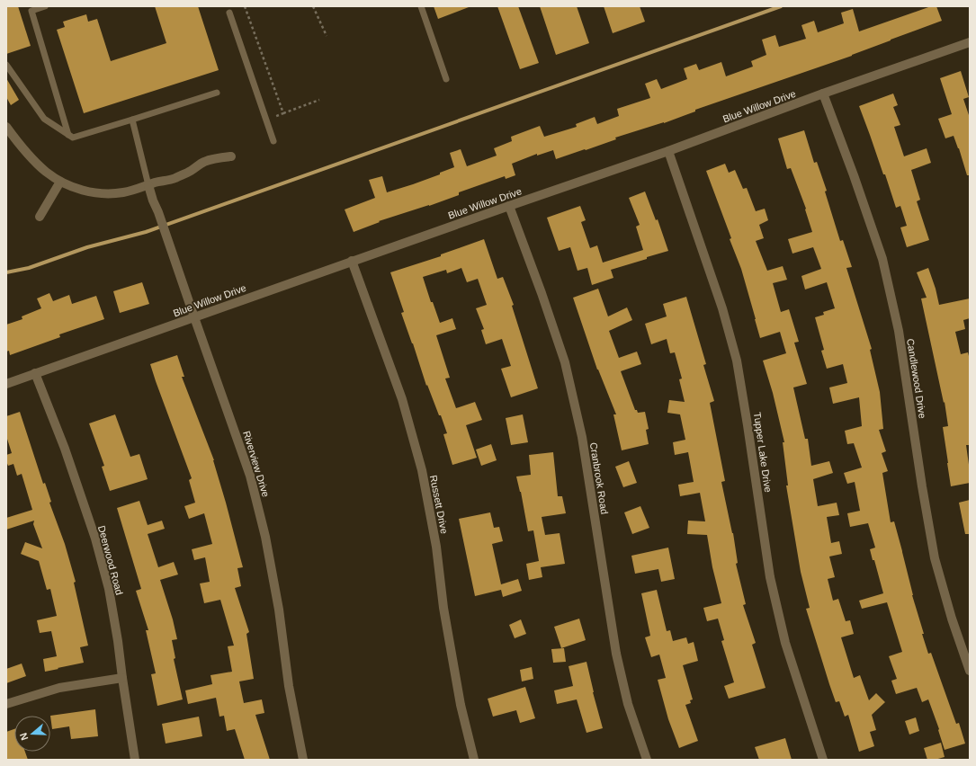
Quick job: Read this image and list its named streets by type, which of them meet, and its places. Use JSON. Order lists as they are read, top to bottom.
{
  "streets": {
    "street": [
      "Blue Willow Drive",
      "Candlewood Drive",
      "Tupper Lake Drive",
      "Riverview Drive",
      "Cranbrook Road",
      "Russett Drive",
      "Deerwood Road"
    ]
  },
  "crossings": [
    ["Blue Willow Drive", "Candlewood Drive"],
    ["Blue Willow Drive", "Tupper Lake Drive"],
    ["Blue Willow Drive", "Riverview Drive"],
    ["Blue Willow Drive", "Cranbrook Road"],
    ["Blue Willow Drive", "Russett Drive"],
    ["Blue Willow Drive", "Deerwood Road"]
  ],
  "north": "left"
}
